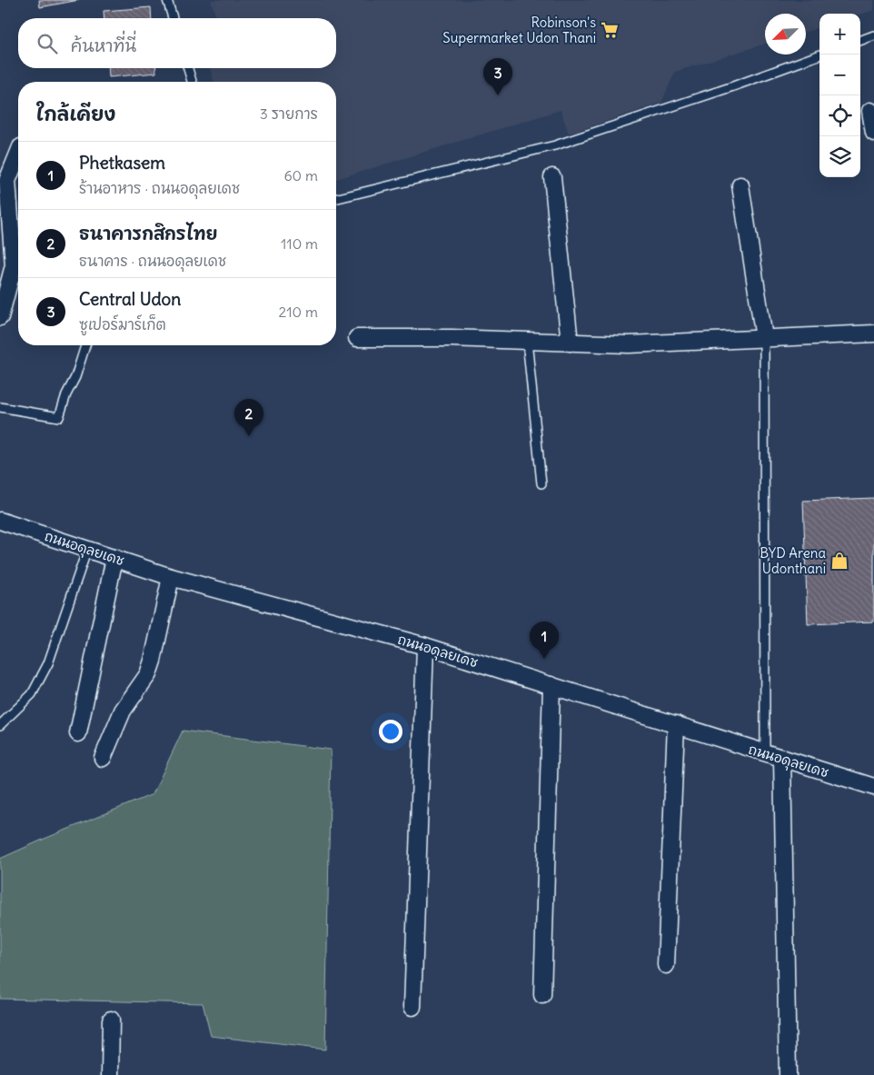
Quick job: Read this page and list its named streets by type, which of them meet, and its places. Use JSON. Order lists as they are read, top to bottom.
{
  "streets": {
    "street": ["ถนนอดุลยเดช"]
  },
  "places": {
    "supermarket": ["Robinson's Supermarket Udon Thani"],
    "shop": ["BYD Arena Udonthani"]
  },
  "north": "bottom left",
  "page": {
    "map_buttons": ["+", "−"],
    "search": "ค้นหาที่นี่",
    "pins": ["3", "2", "1"],
    "heading": ["ใกล้เคียง", "3 รายการ"],
    "list": [
      {
        "mark": "1",
        "name": "Phetkasem",
        "note": "ร้านอาหาร · ถนนอดุลยเดช",
        "value": "60 m"
      },
      {
        "mark": "2",
        "name": "ธนาคารกสิกรไทย",
        "note": "ธนาคาร · ถนนอดุลยเดช",
        "value": "110 m"
      },
      {
        "mark": "3",
        "name": "Central Udon",
        "note": "ซูเปอร์มาร์เก็ต",
        "value": "210 m"
      }
    ]
  }
}
